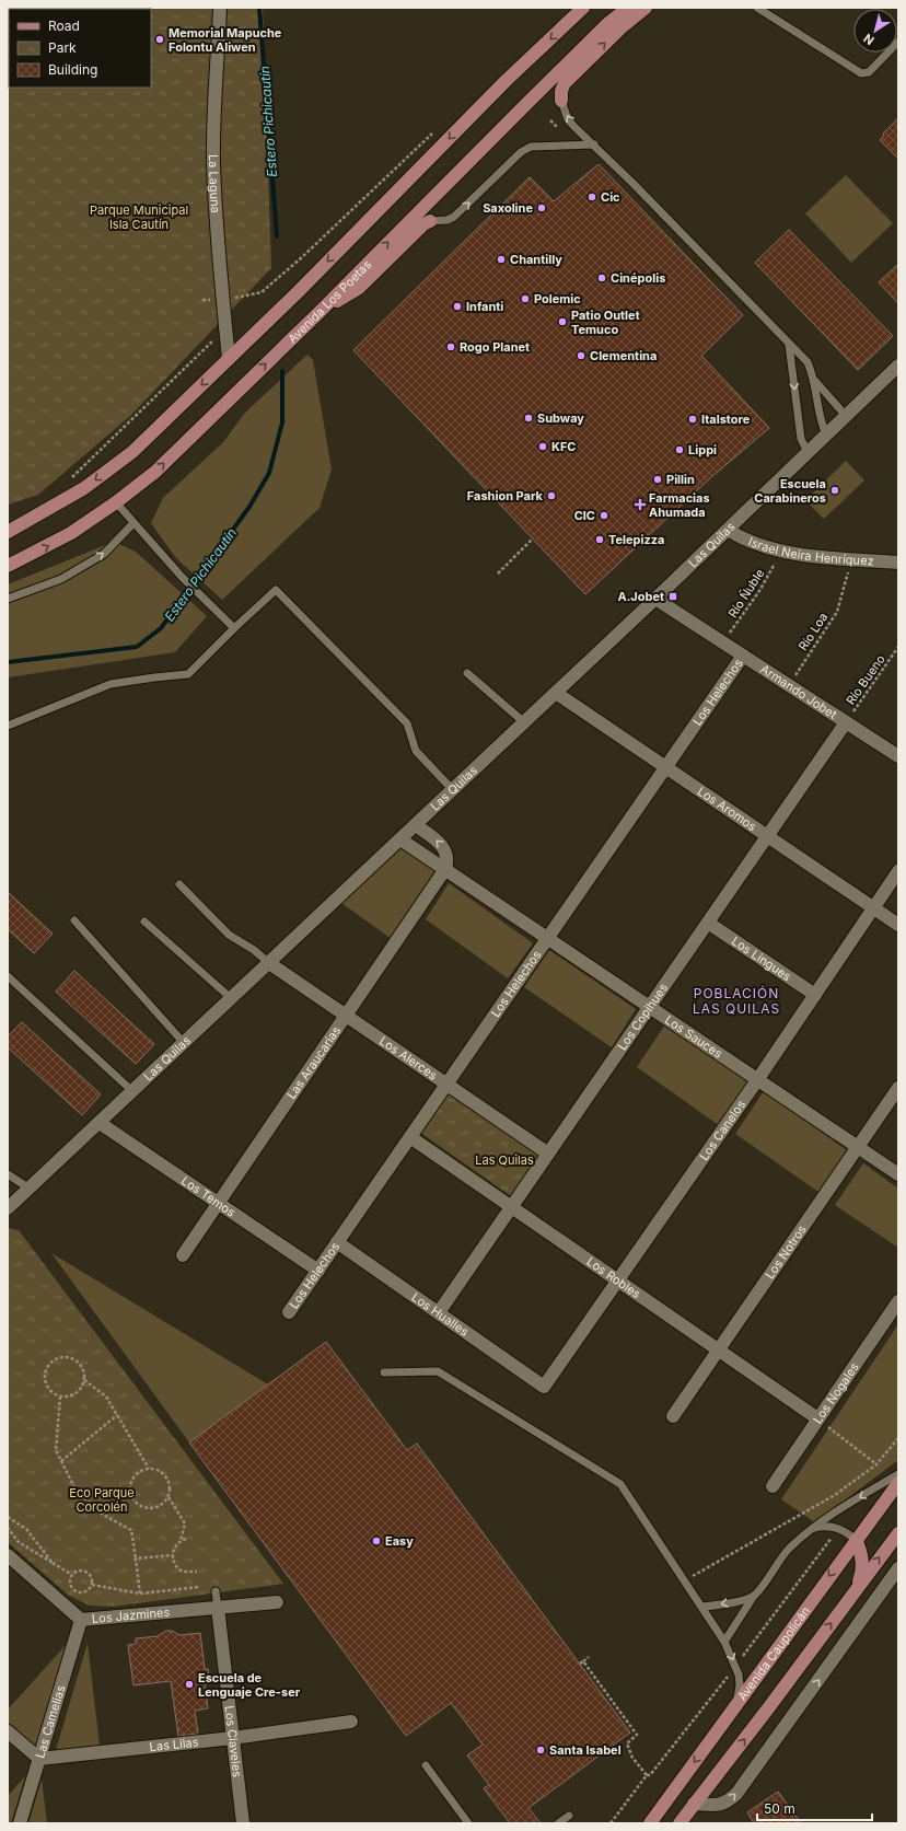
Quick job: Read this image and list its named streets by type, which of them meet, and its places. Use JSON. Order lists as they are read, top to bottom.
{
  "streets": {
    "main road": ["Avenida Los Poetas", "Avenida Caupolicán"],
    "street": [
      "La Laguna",
      "Las Quilas",
      "Israel Neira Henríquez",
      "Los Helechos",
      "Armando Jobet",
      "Los Aromos",
      "Los Lingues",
      "Los Copihues",
      "Los Sauces",
      "Los Alerces",
      "Las Araucarias",
      "Los Canelos",
      "Los Temos",
      "Los Notros",
      "Los Robles",
      "Los Hualles",
      "Los Nogales",
      "Los Jazmines",
      "Las Camelias",
      "Los Claveles",
      "Las Lilas"
    ],
    "path": ["Río Ñuble", "Río Loa", "Río Bueno"]
  },
  "crossings": [
    ["Las Quilas", "Israel Neira Henríquez"],
    ["Las Quilas", "Armando Jobet"],
    ["Las Quilas", "Los Aromos"],
    ["Las Quilas", "Los Sauces"],
    ["Las Quilas", "Los Alerces"],
    ["Las Quilas", "Los Temos"],
    ["Israel Neira Henríquez", "Río Ñuble"],
    ["Israel Neira Henríquez", "Río Loa"],
    ["Río Ñuble", "Armando Jobet"],
    ["Río Loa", "Armando Jobet"],
    ["Río Bueno", "Armando Jobet"],
    ["Río Bueno", "Los Copihues"],
    ["Los Helechos", "Armando Jobet"],
    ["Los Helechos", "Los Aromos"],
    ["Los Helechos", "Los Sauces"],
    ["Los Helechos", "Los Alerces"],
    ["Los Helechos", "Los Temos"],
    ["Los Helechos", "Los Robles"],
    ["Los Helechos", "Los Hualles"],
    ["Armando Jobet", "Los Copihues"],
    ["Los Aromos", "Los Copihues"],
    ["Los Aromos", "Los Canelos"],
    ["Los Lingues", "Los Copihues"],
    ["Los Lingues", "Los Canelos"],
    ["Los Copihues", "Los Sauces"],
    ["Los Copihues", "Los Alerces"],
    ["Los Copihues", "Los Robles"],
    ["Los Copihues", "Los Hualles"],
    ["Los Sauces", "Las Araucarias"],
    ["Los Sauces", "Los Canelos"],
    ["Los Sauces", "Los Notros"],
    ["Los Alerces", "Las Araucarias"],
    ["Las Araucarias", "Los Temos"],
    ["Los Canelos", "Los Robles"],
    ["Los Canelos", "Los Hualles"],
    ["Los Notros", "Los Robles"],
    ["Los Robles", "Los Nogales"],
    ["Los Jazmines", "Las Camelias"],
    ["Los Jazmines", "Los Claveles"],
    ["Las Camelias", "Las Lilas"],
    ["Los Claveles", "Las Lilas"]
  ],
  "districts": ["POBLACIÓN LAS QUILAS"],
  "water": ["Estero Pichicautín"],
  "parks": ["Parque Municipal Isla Cautín", "Las Quilas", "Eco Parque Corcolén"],
  "places": {
    "other": [
      "Memorial Mapuche Folontu Aliwen",
      "Cic",
      "Saxoline",
      "Chantilly",
      "Cinépolis",
      "Polemic",
      "Infanti",
      "Patio Outlet Temuco",
      "Rogo Planet",
      "Clementina",
      "Subway",
      "Italstore",
      "KFC",
      "Lippi",
      "Pillin",
      "Escuela Carabineros",
      "Fashion Park",
      "CIC",
      "Telepizza",
      "Easy",
      "Escuela de Lenguaje Cre-ser",
      "Santa Isabel"
    ],
    "health": ["Farmacias Ahumada"],
    "transit": ["A.Jobet"]
  },
  "legend": ["Road", "Park", "Building"],
  "scale_bar": "50 m",
  "north": "bottom left"
}
